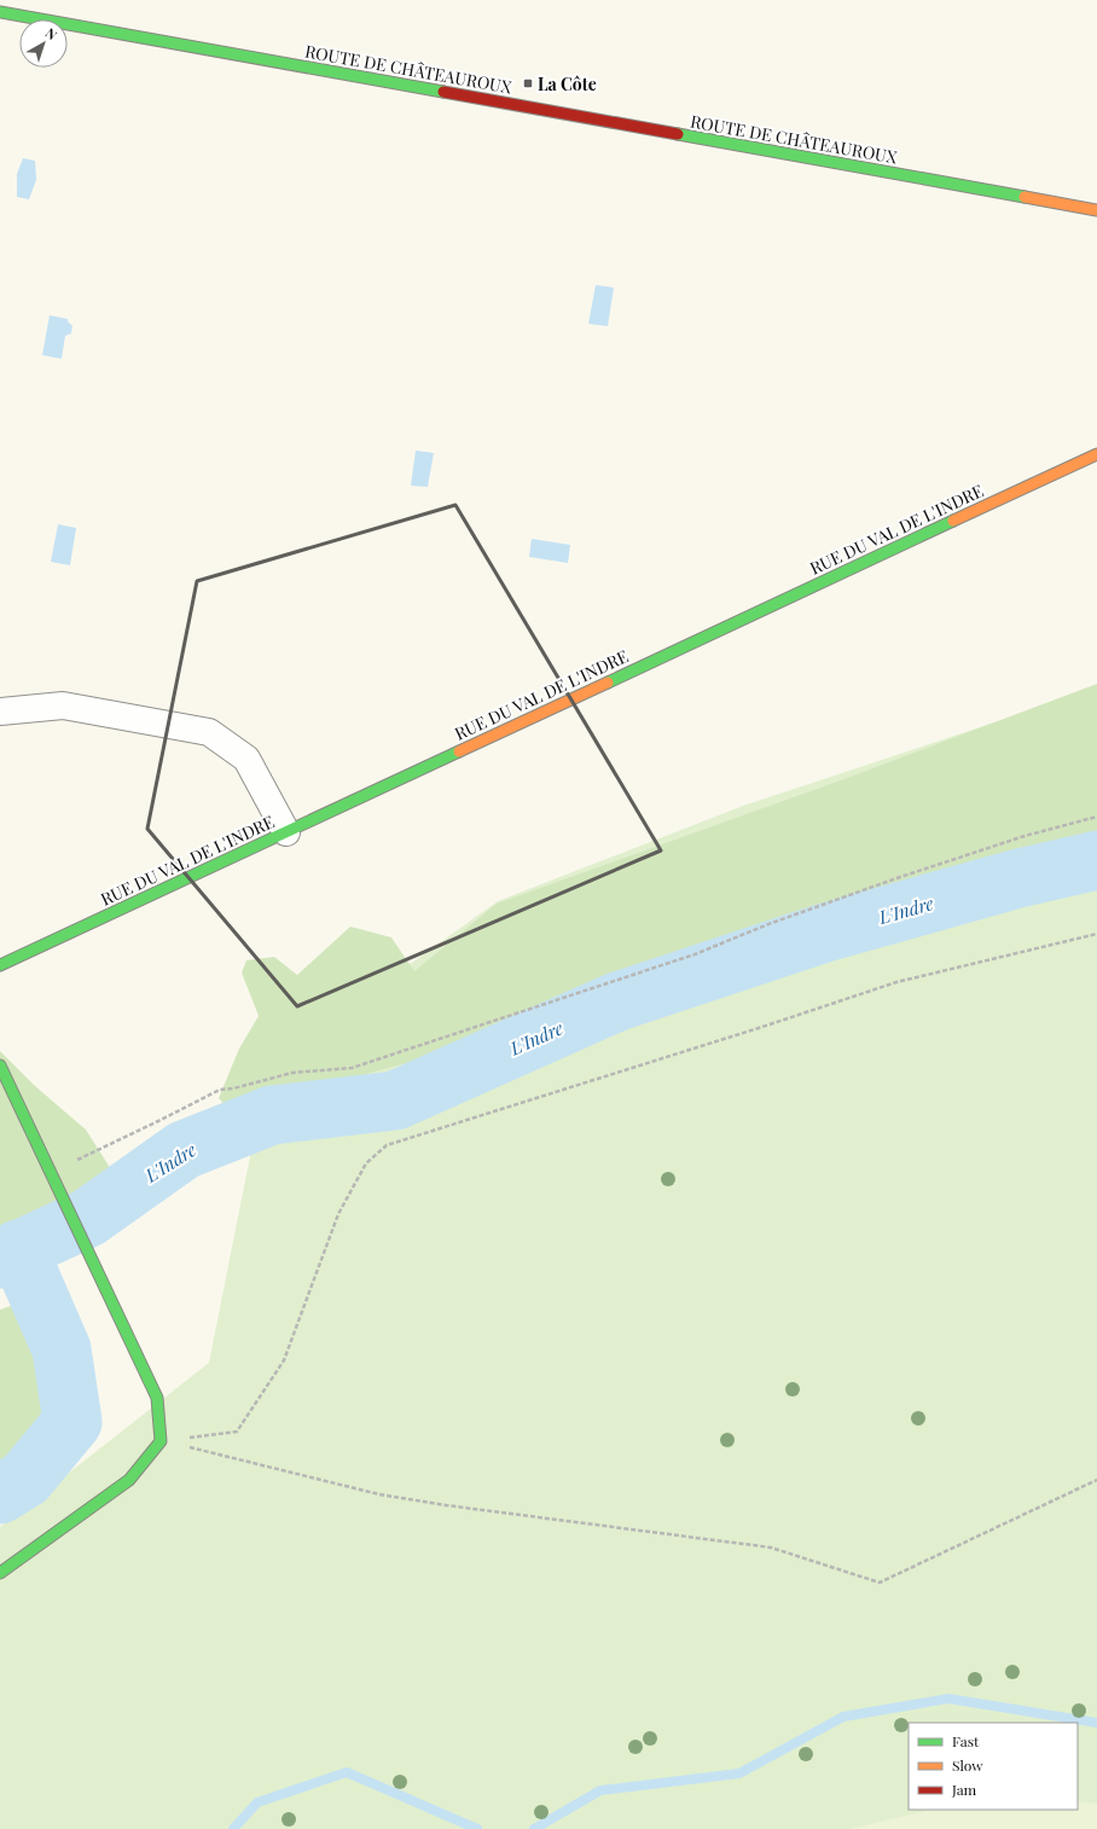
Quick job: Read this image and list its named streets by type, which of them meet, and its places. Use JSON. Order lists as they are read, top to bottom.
{
  "streets": {
    "street": ["ROUTE DE CHÂTEAUROUX", "RUE DU VAL DE L'INDRE"]
  },
  "water": ["L'Indre"],
  "places": {
    "transit": ["La Côte"]
  },
  "legend": ["Fast", "Slow", "Jam"],
  "north": "top right"
}
